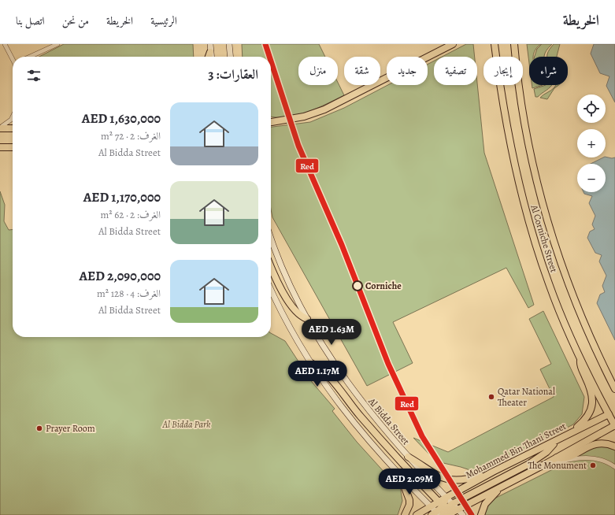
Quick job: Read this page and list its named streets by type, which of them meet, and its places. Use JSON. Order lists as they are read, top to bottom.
{
  "streets": {
    "main road": ["Al Corniche Street", "Al Bidda Street", "Mohammed Bin Thani Street"]
  },
  "crossings": [
    ["Al Corniche Street", "Mohammed Bin Thani Street"],
    ["Al Bidda Street", "Mohammed Bin Thani Street"]
  ],
  "parks": ["Al Bidda Park"],
  "places": [
    "Corniche",
    "Qatar National Theater",
    "Prayer Room",
    "The Monument"
  ],
  "lines": ["transit line Red"],
  "page": {
    "header": "الخريطة",
    "nav": [
      "الرئيسية",
      "الخريطة",
      "من نحن",
      "اتصل بنا"
    ],
    "chip": [
      "شراء",
      "إيجار",
      "تصفية",
      "جديد",
      "شقة",
      "منزل"
    ],
    "heading": "العقارات: 3",
    "map_buttons": ["+", "−"],
    "list": [
      {
        "name": "AED 1,630,000",
        "note": "الغرف: 2 · 72 m² · Al Bidda Street"
      },
      {
        "name": "AED 1,170,000",
        "note": "الغرف: 2 · 62 m² · Al Bidda Street"
      },
      {
        "name": "AED 2,090,000",
        "note": "الغرف: 4 · 128 m² · Al Bidda Street"
      }
    ],
    "price": ["AED 1.63M", "AED 1.17M", "AED 2.09M"]
  }
}
